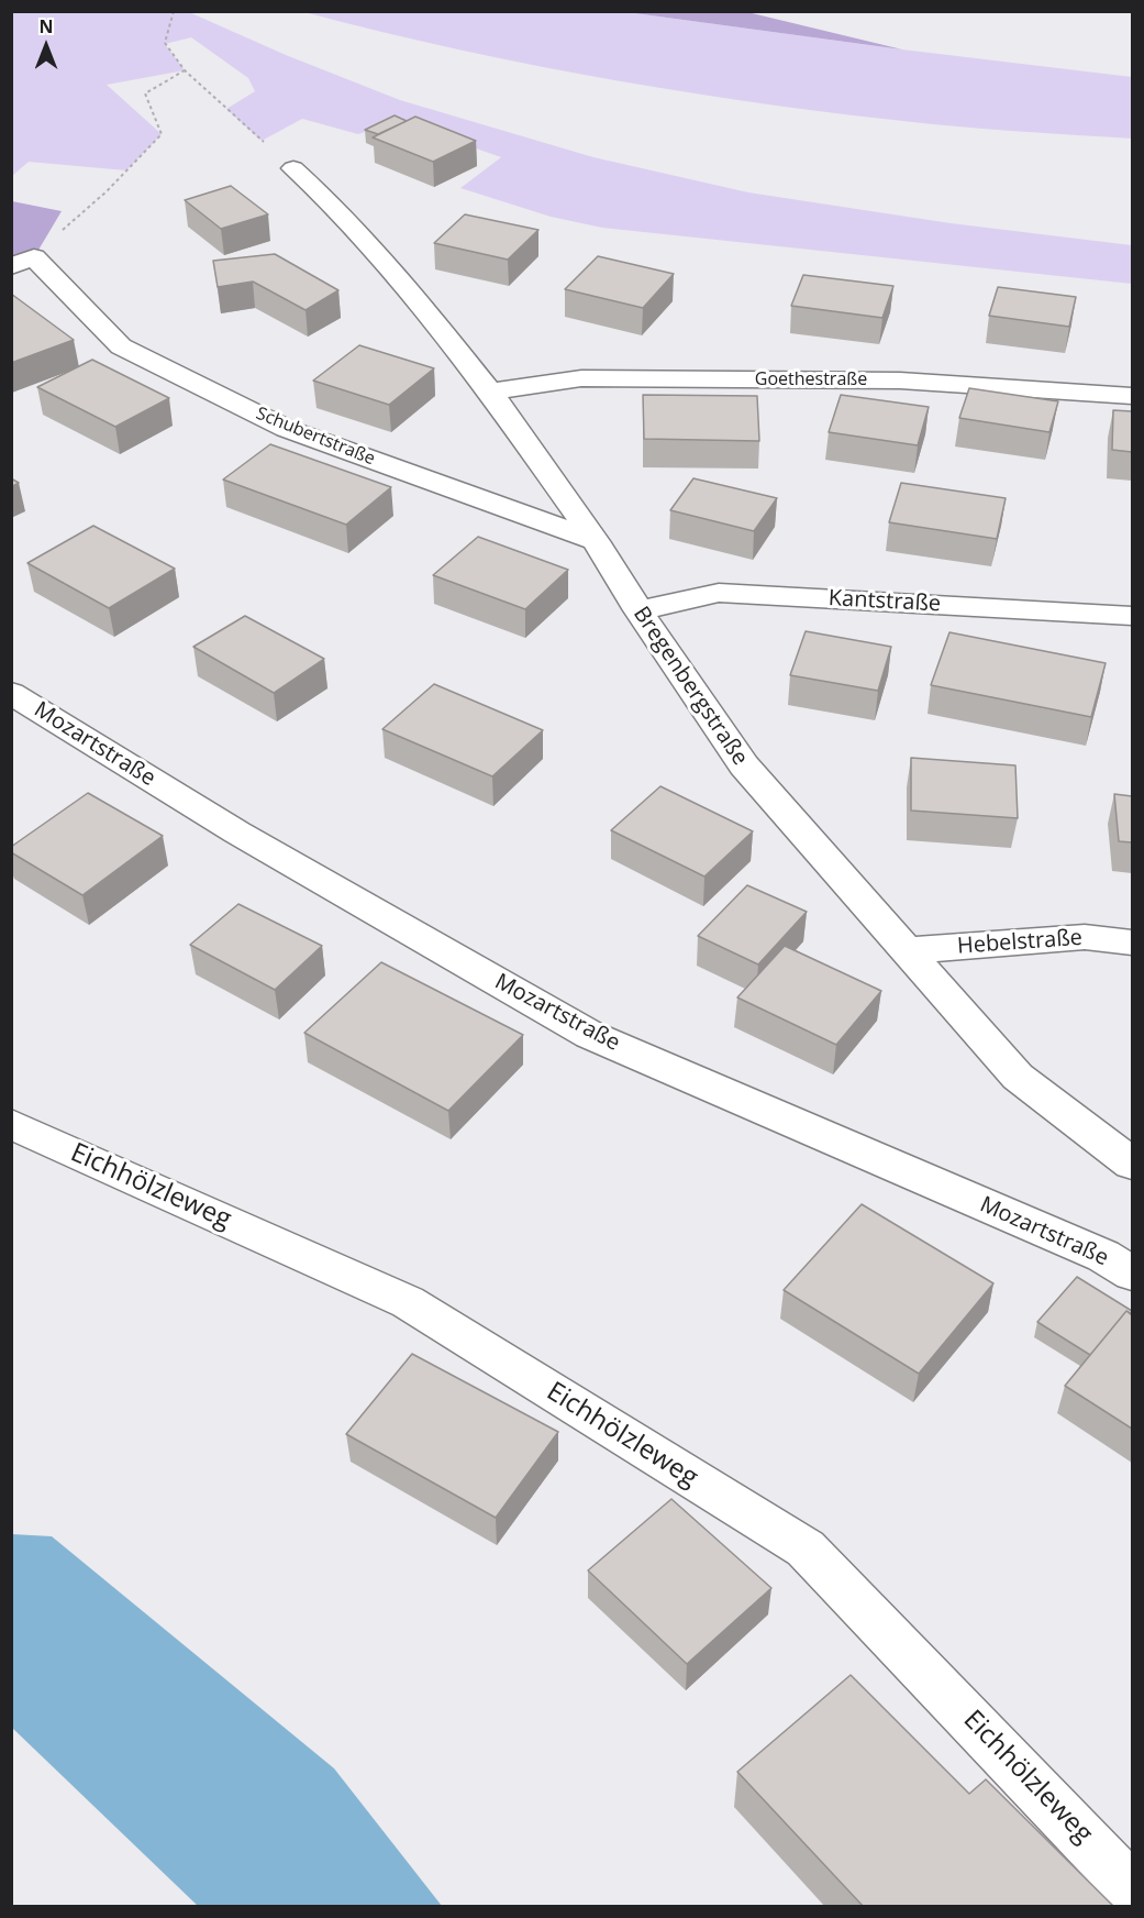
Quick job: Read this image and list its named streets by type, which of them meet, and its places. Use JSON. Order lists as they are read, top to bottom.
{
  "streets": {
    "street": [
      "Goethestraße",
      "Schubertstraße",
      "Kantstraße",
      "Bregenbergstraße",
      "Mozartstraße",
      "Hebelstraße",
      "Eichhölzleweg"
    ]
  },
  "crossings": [
    ["Goethestraße", "Bregenbergstraße"],
    ["Schubertstraße", "Bregenbergstraße"],
    ["Kantstraße", "Bregenbergstraße"],
    ["Bregenbergstraße", "Hebelstraße"]
  ],
  "north": "top"
}
